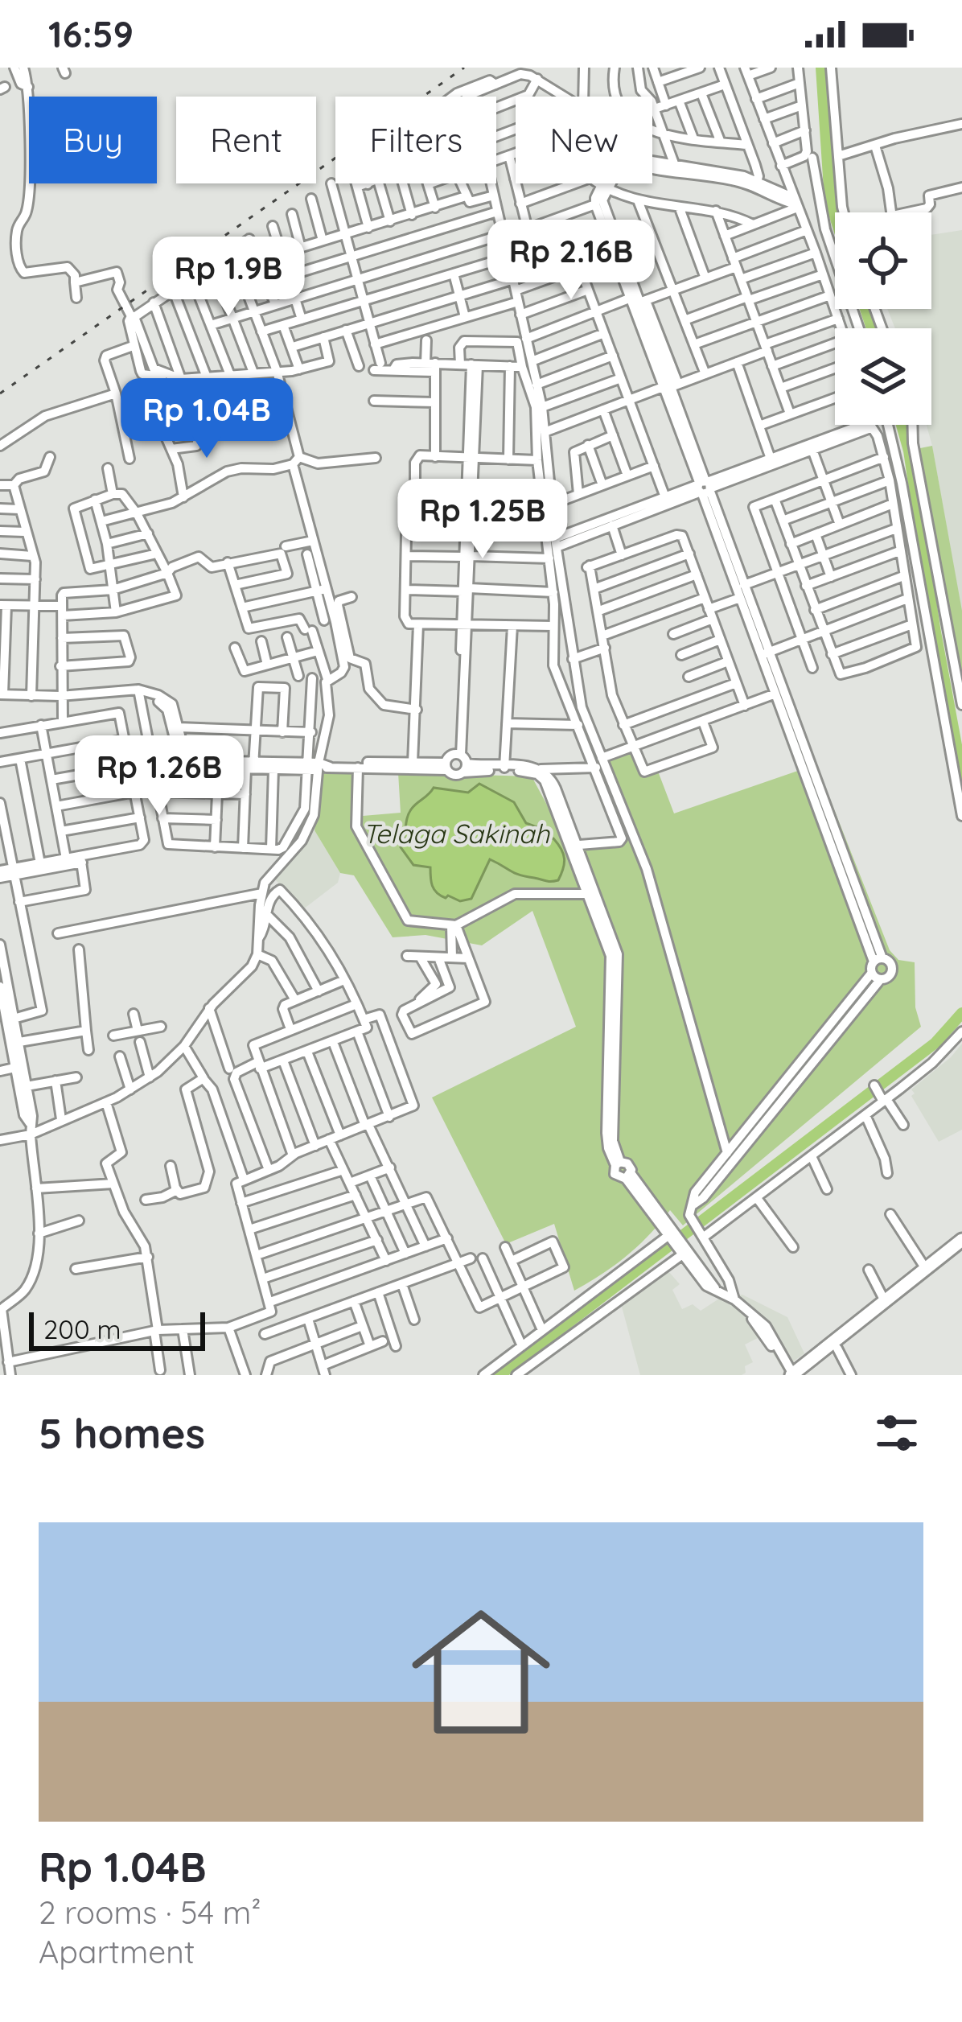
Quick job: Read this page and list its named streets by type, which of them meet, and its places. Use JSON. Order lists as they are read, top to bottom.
{
  "water": ["Telaga Sakinah"],
  "scale_bar": "200 m",
  "page": {
    "status": "16:59",
    "chip": [
      "Buy",
      "Rent",
      "Filters",
      "New"
    ],
    "price": [
      "Rp 2.16B",
      "Rp 1.9B",
      "Rp 1.04B",
      "Rp 1.25B",
      "Rp 1.26B"
    ],
    "scale": "200 m",
    "heading": "5 homes",
    "list": [
      {
        "name": "Rp 1.04B",
        "note": "2 rooms · 54 m² · Apartment"
      }
    ]
  }
}
